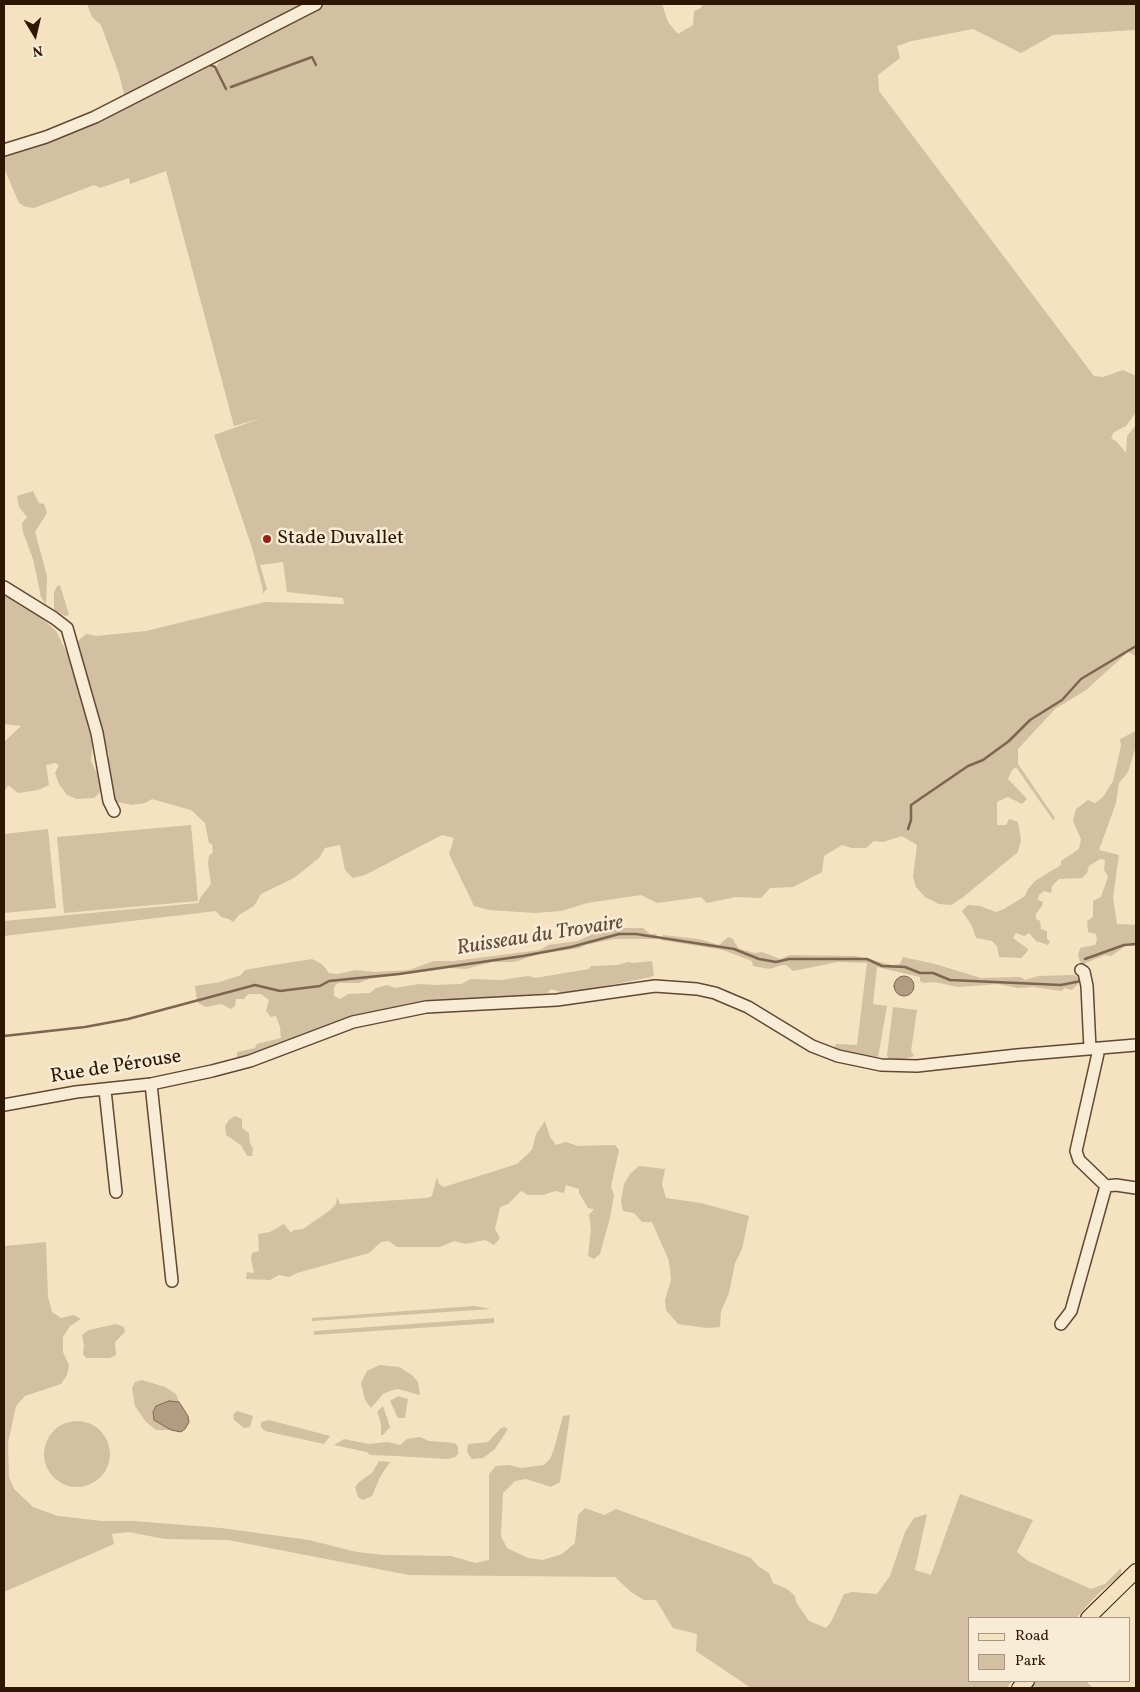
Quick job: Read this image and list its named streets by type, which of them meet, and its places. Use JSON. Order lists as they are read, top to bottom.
{
  "streets": {
    "street": ["Rue de Pérouse"]
  },
  "water": ["Ruisseau du Trovaire"],
  "places": ["Stade Duvallet"],
  "legend": ["Road", "Park"],
  "north": "bottom"
}
